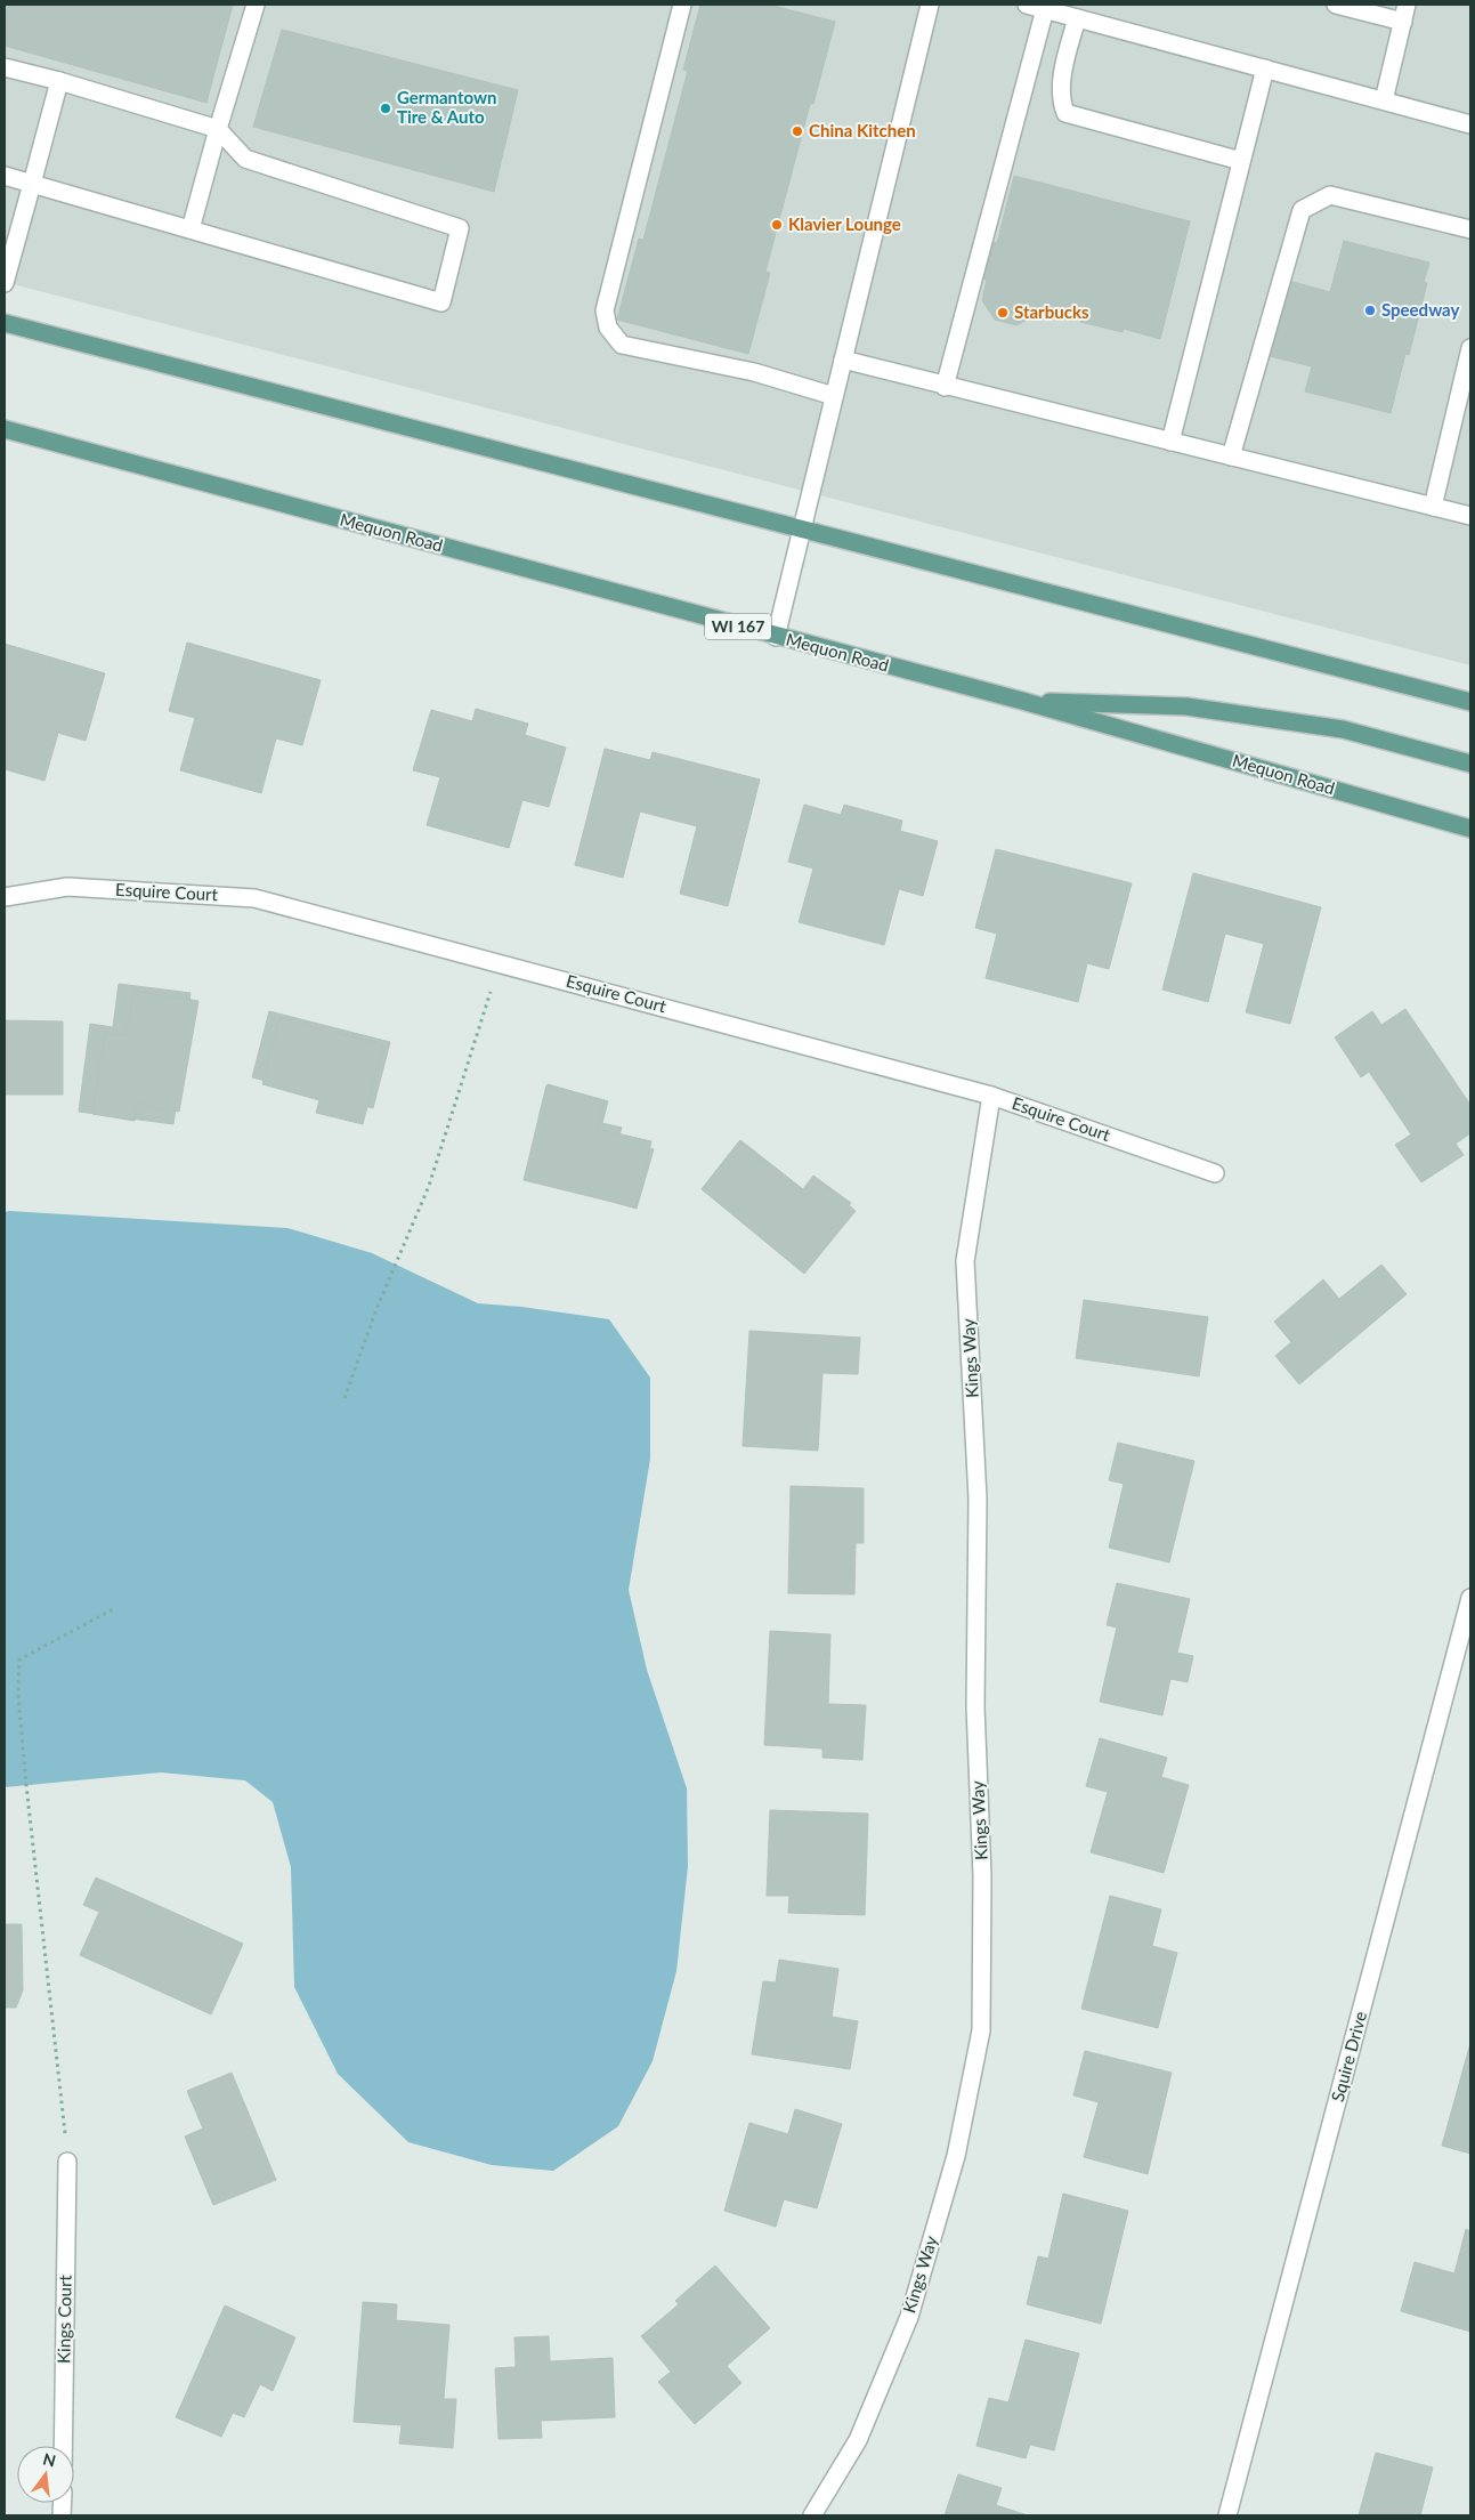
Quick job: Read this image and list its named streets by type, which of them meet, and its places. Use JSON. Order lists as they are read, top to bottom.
{
  "streets": {
    "main road": ["Mequon Road", "WI 167"],
    "street": [
      "Esquire Court",
      "Kings Way",
      "Squire Drive",
      "Kings Court"
    ]
  },
  "crossings": [
    ["Esquire Court", "Kings Way"]
  ],
  "places": [
    "Germantown Tire & Auto",
    "China Kitchen",
    "Klavier Lounge",
    "Speedway",
    "Starbucks"
  ],
  "north": "top"
}
